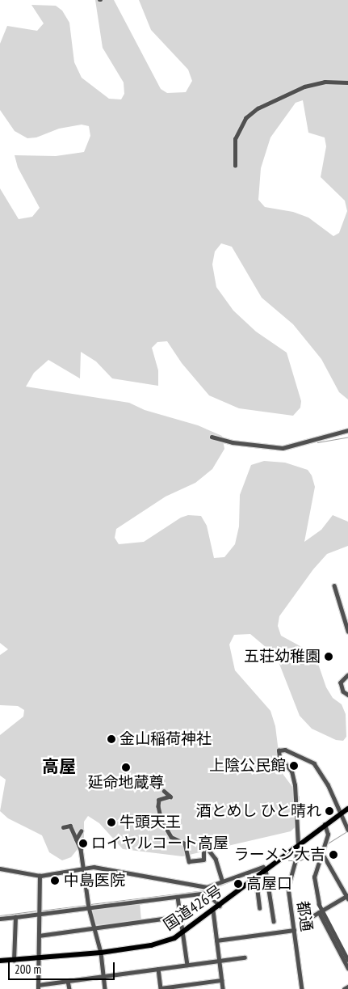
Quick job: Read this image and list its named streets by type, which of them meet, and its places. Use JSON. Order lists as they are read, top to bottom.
{
  "streets": {
    "highway": ["国道426号"],
    "street": ["都通"]
  },
  "crossings": [
    ["国道426号", "都通"]
  ],
  "districts": ["高屋"],
  "places": [
    "五荘幼稚園",
    "金山稲荷神社",
    "上陰公民館",
    "延命地蔵尊",
    "酒とめし ひと晴れ",
    "牛頭天王",
    "ロイヤルコート高屋",
    "ラーメン大吉",
    "中島医院",
    "高屋口"
  ],
  "scale_bar": "200 m"
}
